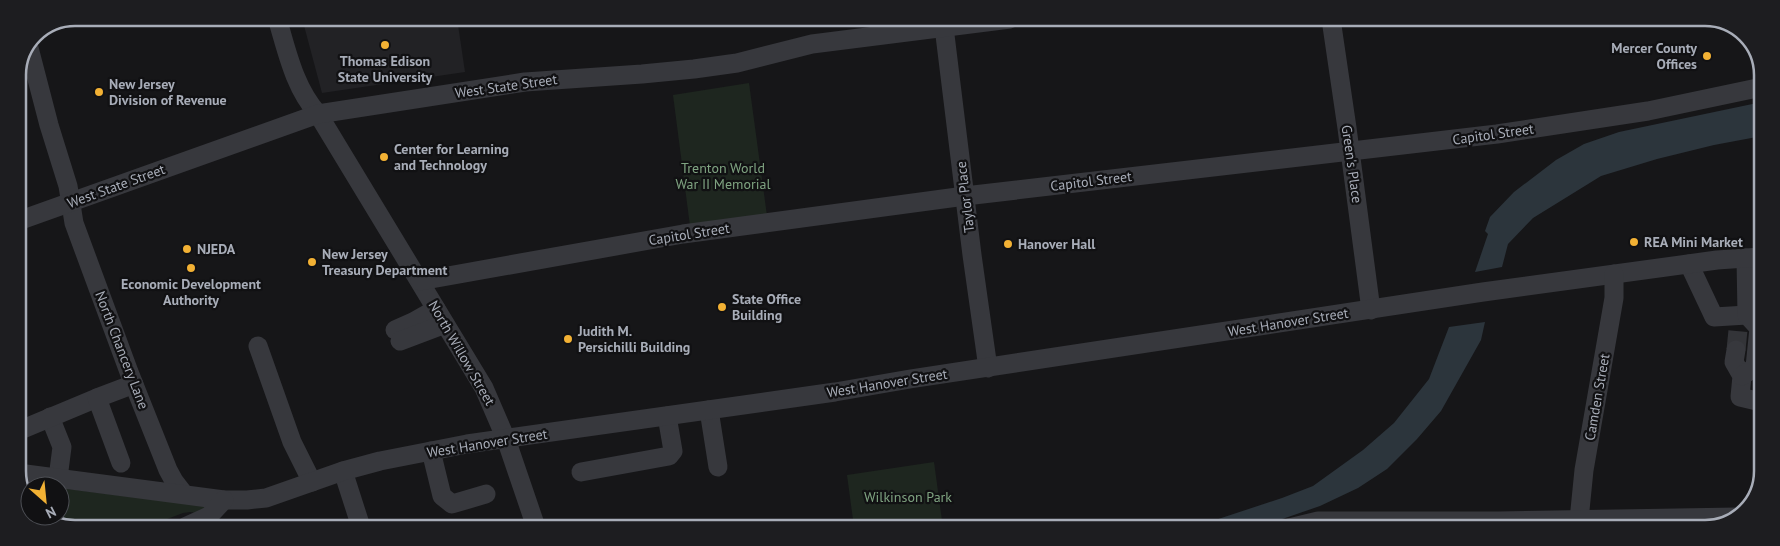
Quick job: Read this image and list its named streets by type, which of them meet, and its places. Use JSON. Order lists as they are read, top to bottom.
{
  "streets": {
    "street": [
      "West State Street",
      "Capitol Street",
      "Green's Place",
      "Taylor Place",
      "West Hanover Street",
      "North Chancery Lane",
      "North Willow Street",
      "Camden Street"
    ]
  },
  "crossings": [
    ["West State Street", "Taylor Place"],
    ["West State Street", "North Chancery Lane"],
    ["West State Street", "North Willow Street"],
    ["Capitol Street", "Green's Place"],
    ["Capitol Street", "Taylor Place"],
    ["Capitol Street", "North Willow Street"],
    ["Green's Place", "West Hanover Street"],
    ["Taylor Place", "West Hanover Street"],
    ["West Hanover Street", "North Chancery Lane"],
    ["West Hanover Street", "North Willow Street"],
    ["West Hanover Street", "Camden Street"]
  ],
  "parks": ["Trenton World War II Memorial", "Wilkinson Park"],
  "places": [
    "Thomas Edison State University",
    "Mercer County Offices",
    "New Jersey Division of Revenue",
    "Center for Learning and Technology",
    "REA Mini Market",
    "Hanover Hall",
    "NJEDA",
    "New Jersey Treasury Department",
    "Economic Development Authority",
    "State Office Building",
    "Judith M. Persichilli Building"
  ],
  "north": "bottom right"
}
